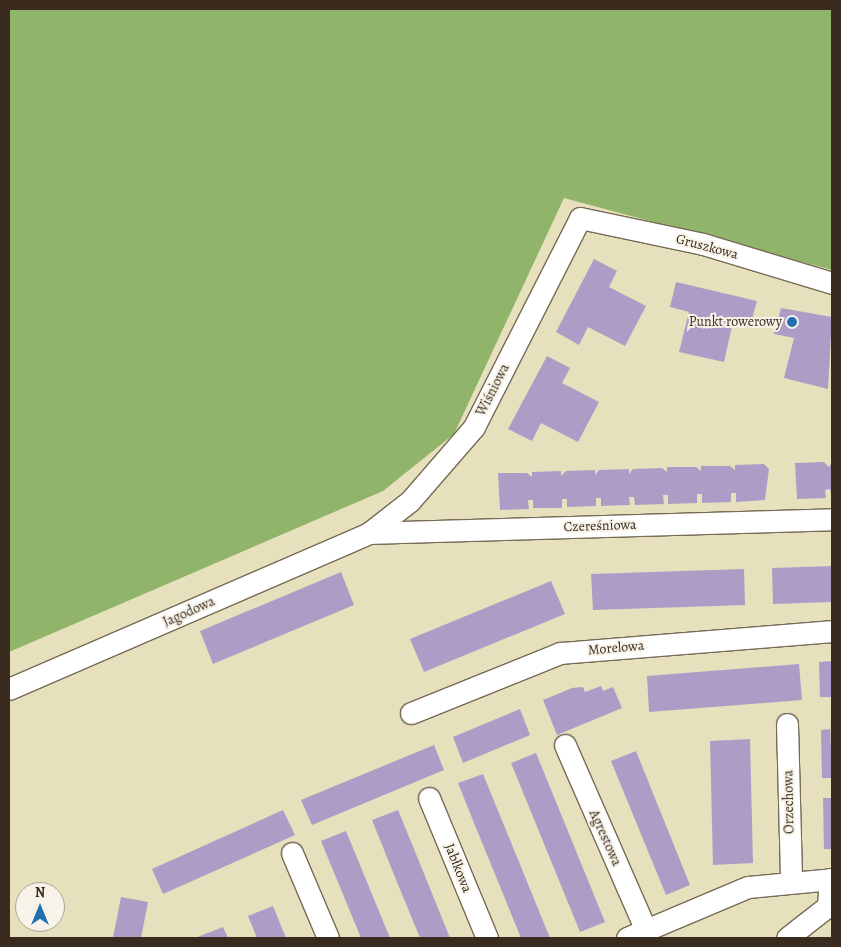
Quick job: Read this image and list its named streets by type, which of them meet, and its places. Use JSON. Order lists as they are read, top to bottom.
{
  "streets": {
    "street": [
      "Gruszkowa",
      "Wiśniowa",
      "Czereśniowa",
      "Jagodowa",
      "Morelowa",
      "Orzechowa",
      "Agrestowa",
      "Jabłkowa"
    ]
  },
  "crossings": [
    ["Gruszkowa", "Wiśniowa"],
    ["Wiśniowa", "Czereśniowa"],
    ["Wiśniowa", "Jagodowa"],
    ["Czereśniowa", "Jagodowa"]
  ],
  "places": ["Punkt rowerowy"],
  "north": "top"
}
